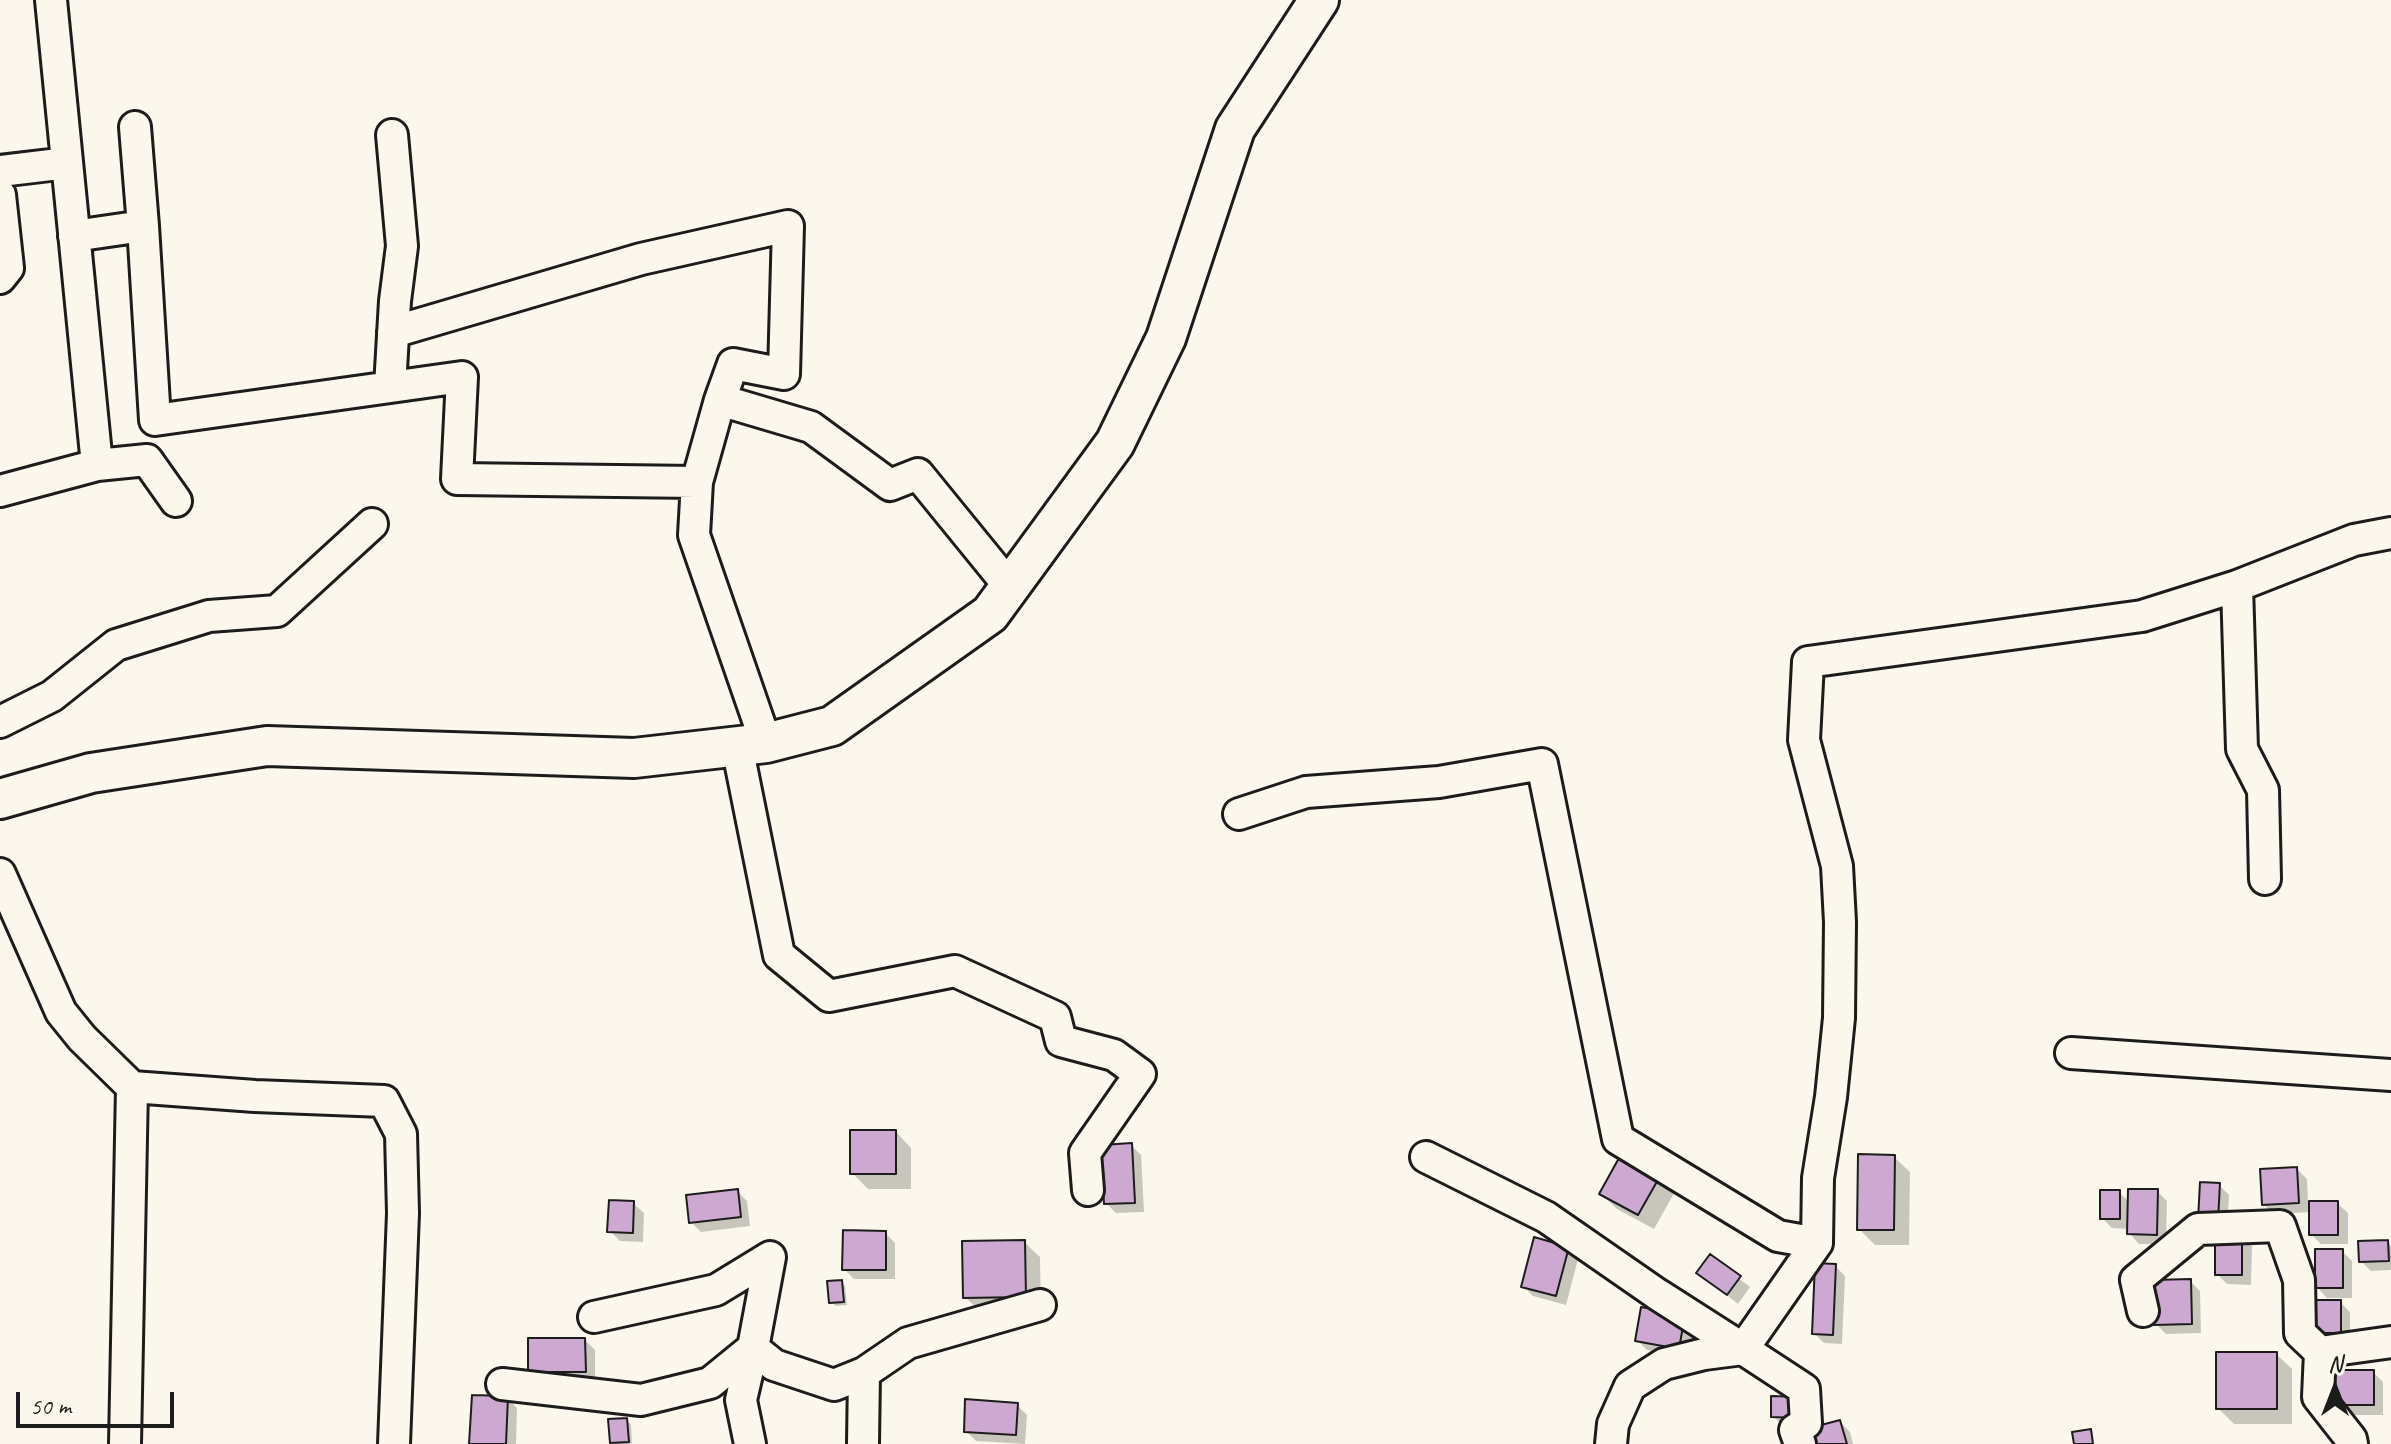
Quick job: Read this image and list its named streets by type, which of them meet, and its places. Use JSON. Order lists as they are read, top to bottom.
{
  "scale_bar": "50 m",
  "north": "top"
}
